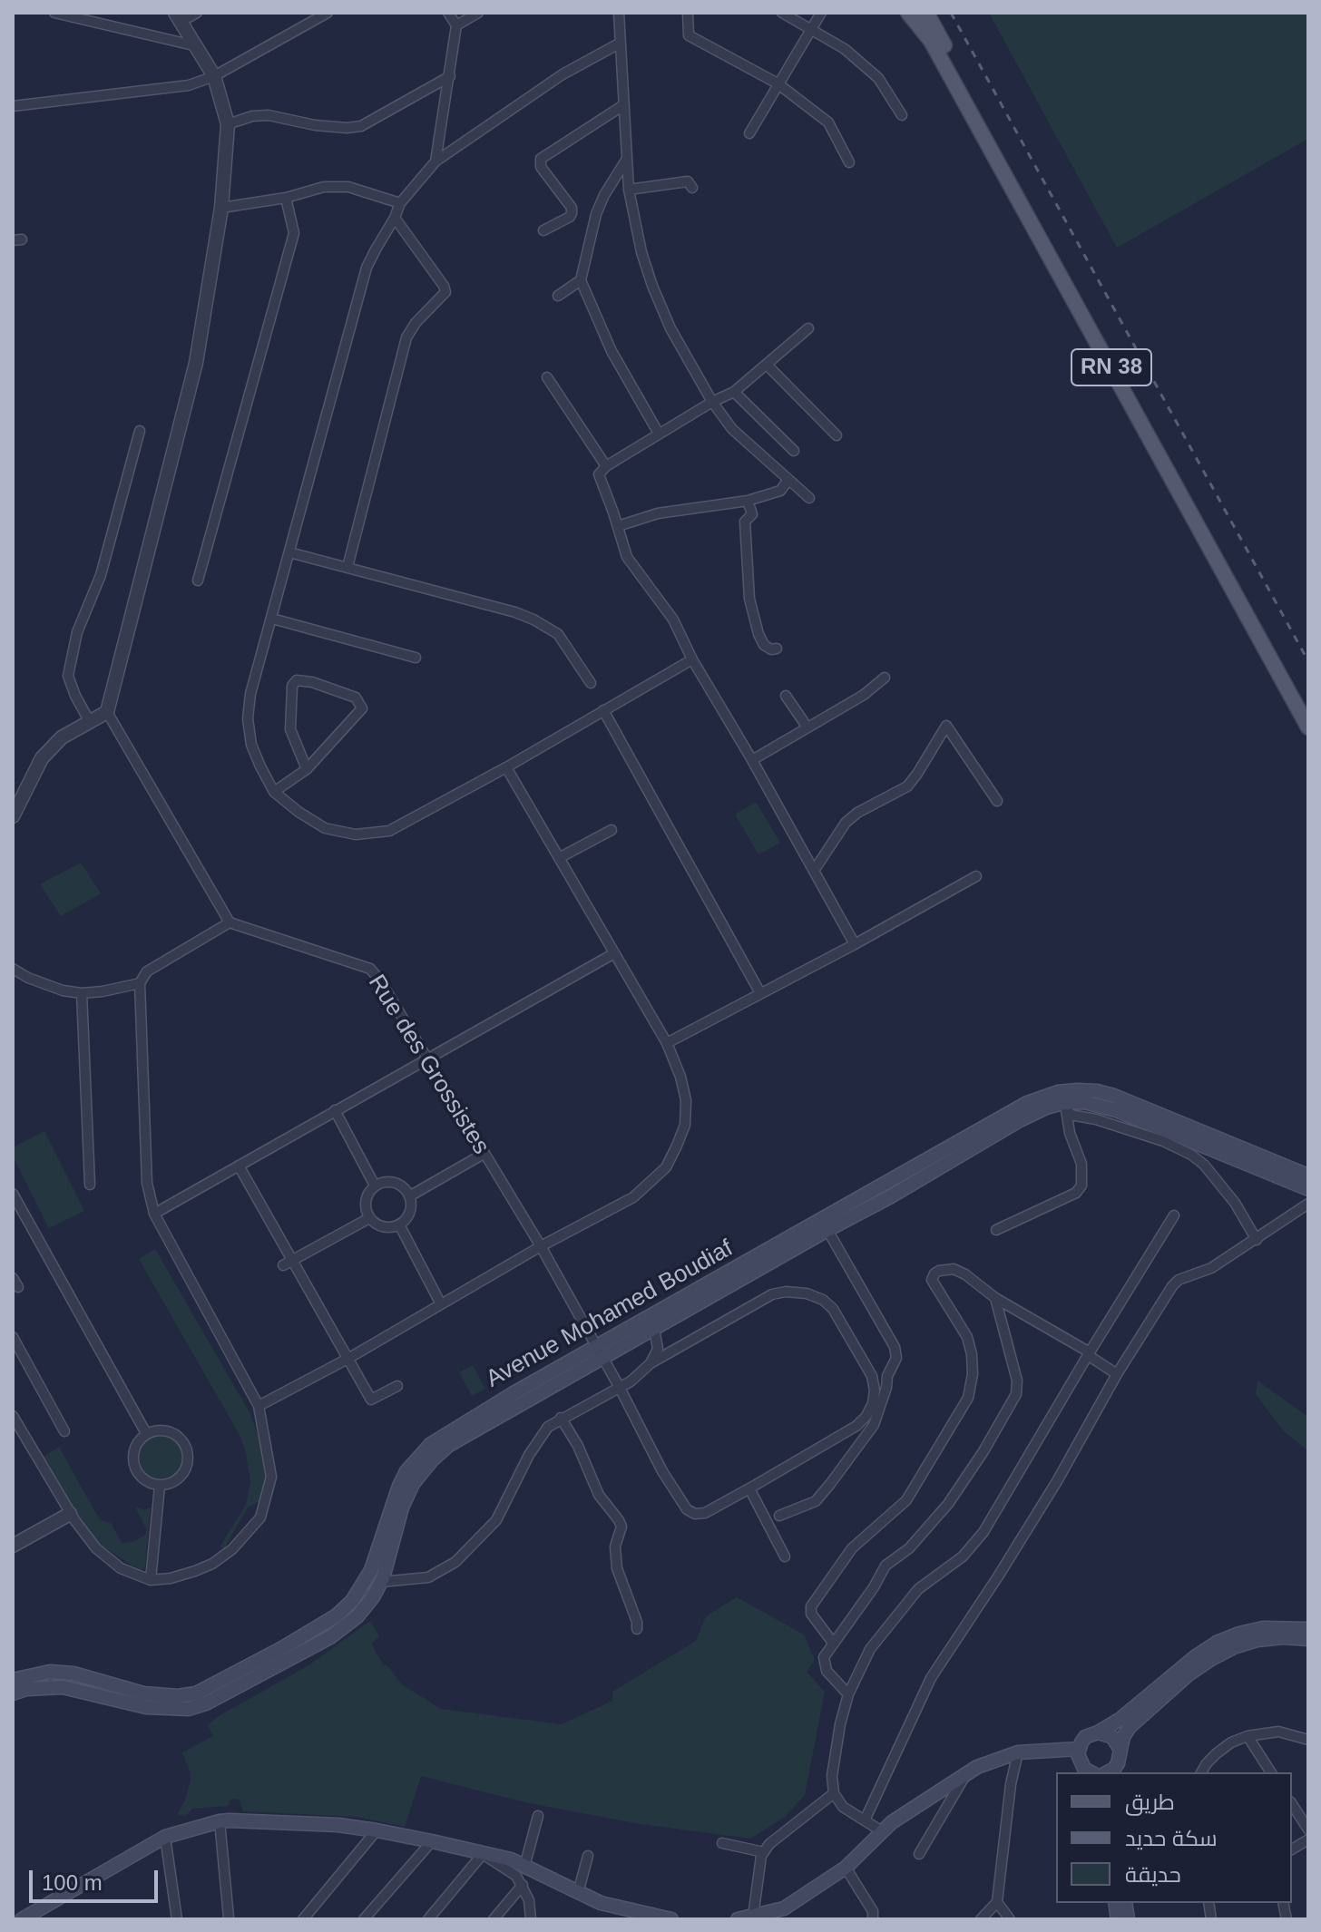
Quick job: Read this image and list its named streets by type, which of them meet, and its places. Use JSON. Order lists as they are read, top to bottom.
{
  "streets": {
    "main road": ["RN 38", "Avenue Mohamed Boudiaf"],
    "street": ["Rue des Grossistes"]
  },
  "crossings": [
    ["Rue des Grossistes", "Avenue Mohamed Boudiaf"]
  ],
  "legend": ["طريق", "سكة حديد", "حديقة"],
  "scale_bar": "100 m"
}
